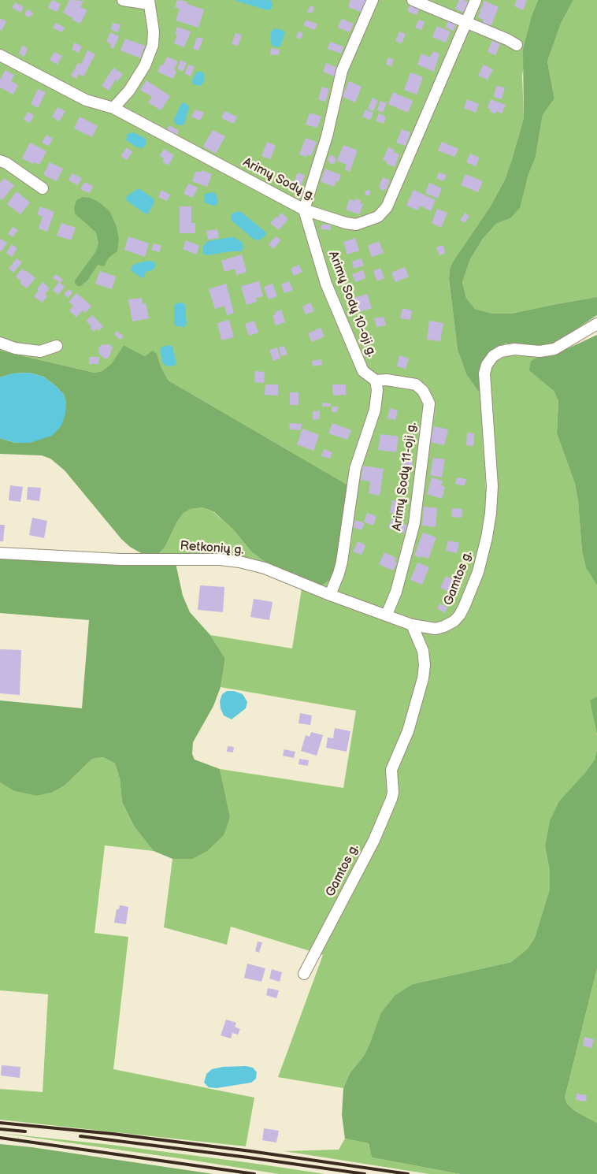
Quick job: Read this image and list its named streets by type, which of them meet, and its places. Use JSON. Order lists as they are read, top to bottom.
{
  "streets": {
    "street": [
      "Arimų Sodų g.",
      "Arimų Sodų 10-oji g.",
      "Arimų Sodų 11-oji g.",
      "Retkonių g.",
      "Gamtos g."
    ]
  },
  "crossings": [
    ["Arimų Sodų g.", "Arimų Sodų 10-oji g."],
    ["Arimų Sodų 10-oji g.", "Arimų Sodų 11-oji g."],
    ["Arimų Sodų 11-oji g.", "Retkonių g."],
    ["Retkonių g.", "Gamtos g."]
  ]
}
